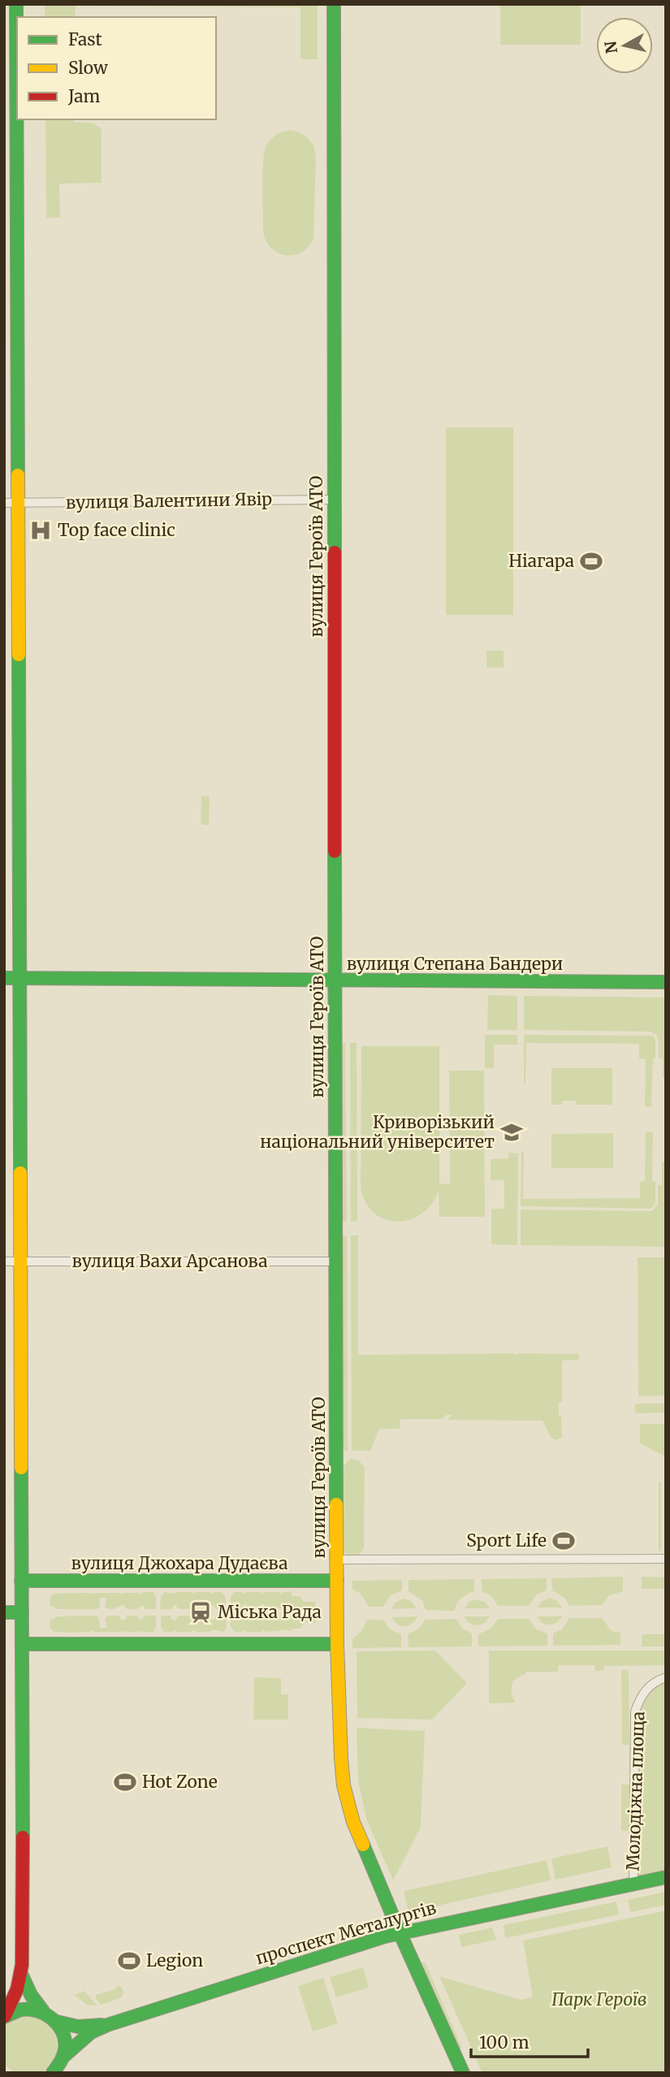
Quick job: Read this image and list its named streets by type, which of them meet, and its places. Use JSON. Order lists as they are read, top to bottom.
{
  "streets": {
    "street": [
      "вулиця Валентини Явір",
      "вулиця Героїв АТО",
      "вулиця Степана Бандери",
      "вулиця Вахи Арсанова",
      "вулиця Джохара Дудаєва",
      "Молодіжна площа",
      "проспект Металургів"
    ]
  },
  "crossings": [
    ["вулиця Валентини Явір", "вулиця Героїв АТО"],
    ["вулиця Героїв АТО", "вулиця Степана Бандери"],
    ["вулиця Героїв АТО", "вулиця Вахи Арсанова"],
    ["вулиця Героїв АТО", "вулиця Джохара Дудаєва"],
    ["вулиця Героїв АТО", "проспект Металургів"],
    ["Молодіжна площа", "проспект Металургів"]
  ],
  "parks": ["Парк Героїв"],
  "places": {
    "hospital": ["Top face clinic"],
    "sports": [
      "Ніагара",
      "Sport Life",
      "Hot Zone",
      "Legion"
    ],
    "school or university": ["Криворізький національний університет"],
    "station": ["Міська Рада"]
  },
  "legend": ["Fast", "Slow", "Jam"],
  "scale_bar": "100 m",
  "north": "left"
}
